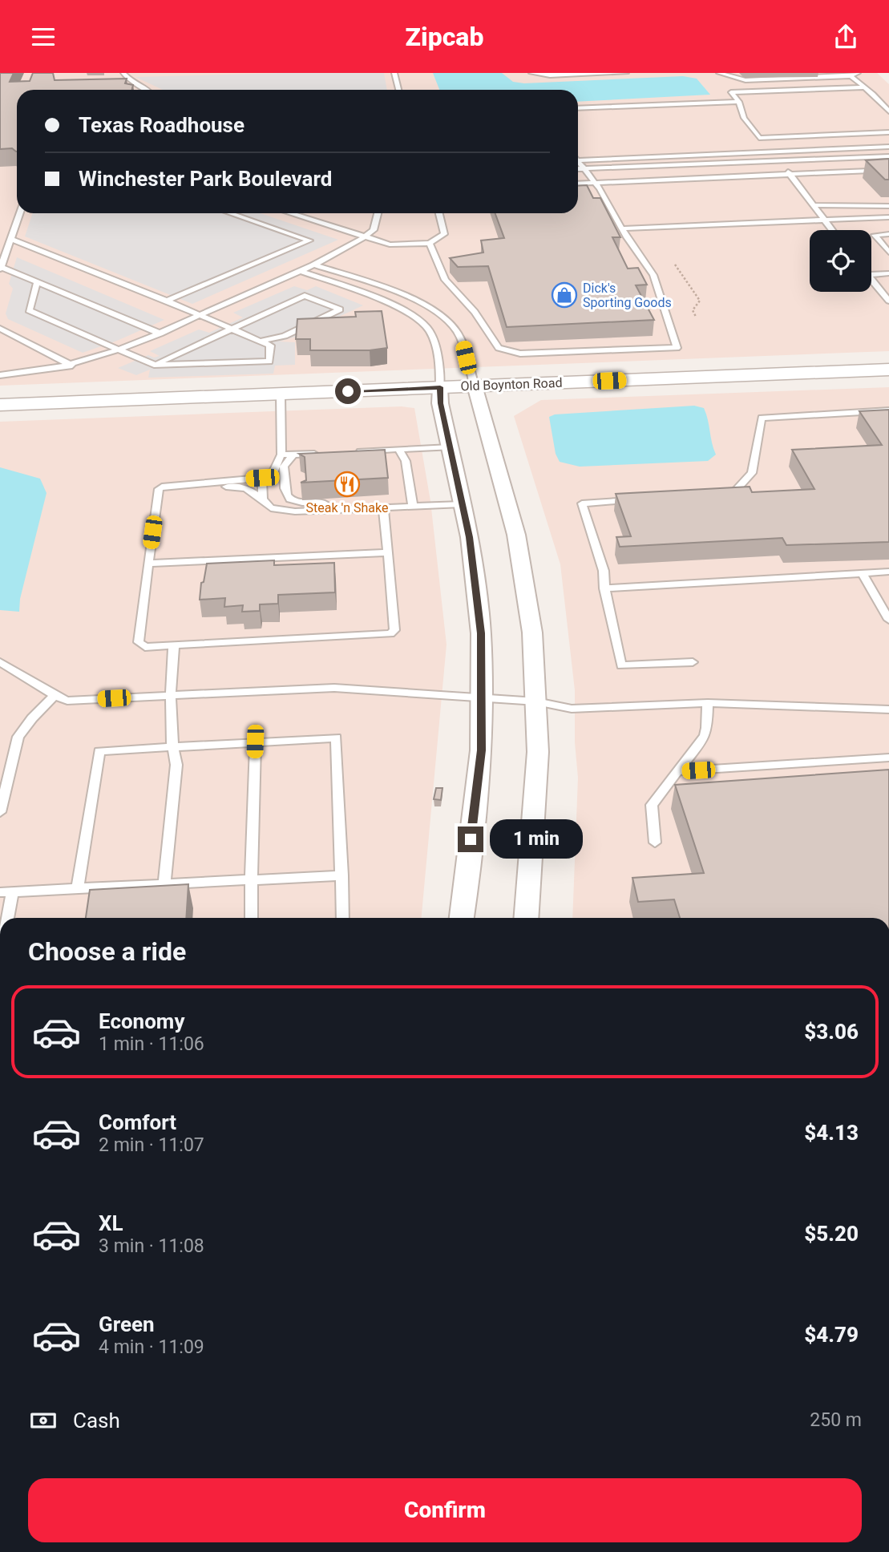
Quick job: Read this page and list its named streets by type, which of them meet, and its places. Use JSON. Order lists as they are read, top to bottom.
{
  "streets": {
    "street": ["Old Boynton Road"]
  },
  "places": {
    "shop": ["Dick's Sporting Goods"],
    "restaurant": ["Steak 'n Shake"]
  },
  "page": {
    "header": "Zipcab",
    "banner": ["Texas Roadhouse", "Winchester Park Boulevard"],
    "bubble": "1 min",
    "heading": "Choose a ride",
    "list": [
      {
        "name": "Economy",
        "note": "1 min · 11:06",
        "value": "$3.06"
      },
      {
        "name": "Comfort",
        "note": "2 min · 11:07",
        "value": "$4.13"
      },
      {
        "name": "XL",
        "note": "3 min · 11:08",
        "value": "$5.20"
      },
      {
        "name": "Green",
        "note": "4 min · 11:09",
        "value": "$4.79"
      }
    ],
    "pay": ["Cash", "250 m"],
    "buttons": "Confirm"
  }
}
